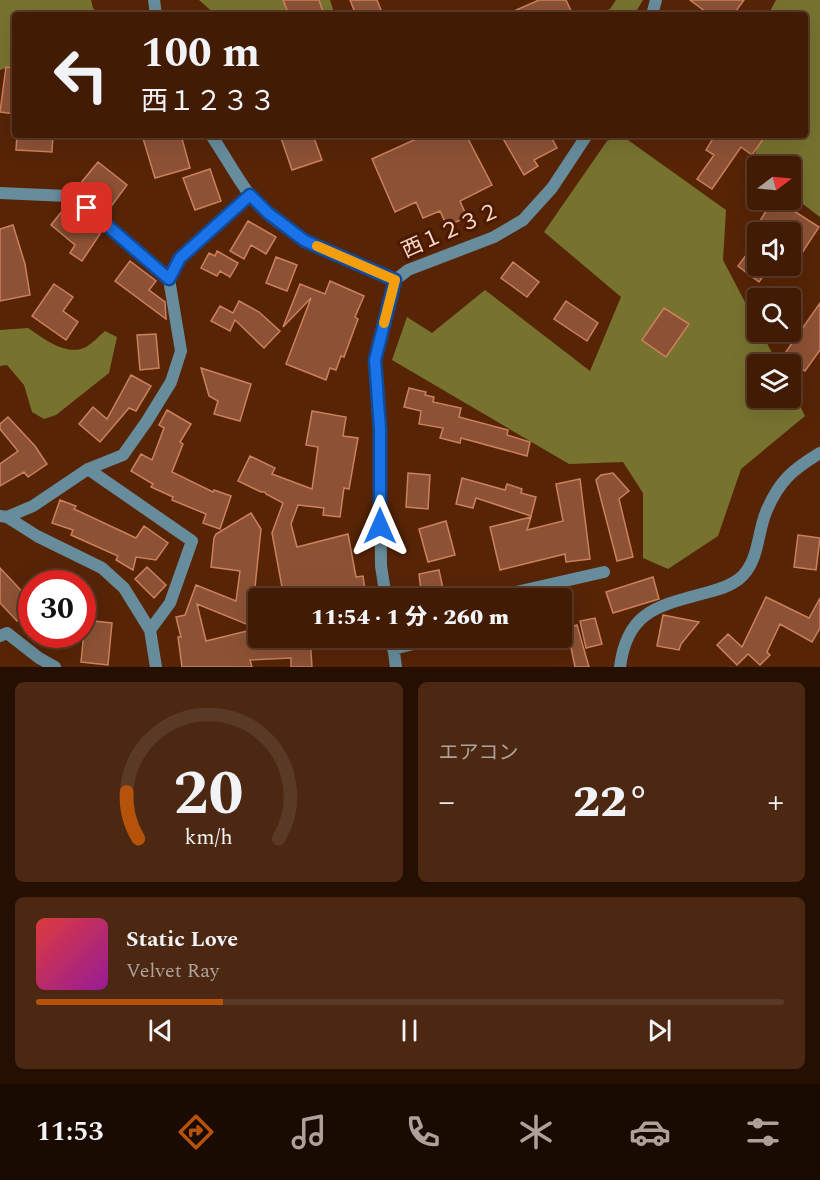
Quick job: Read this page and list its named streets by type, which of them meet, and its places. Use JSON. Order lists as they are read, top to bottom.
{
  "streets": {
    "street": ["西１２３２"]
  },
  "north": "right",
  "page": {
    "turn": ["100 m", "西１２３３"],
    "limit": "30",
    "trip": "11:54 · 1 分 · 260 m",
    "tile": "エアコン",
    "heat": ["−", "22°", "+"],
    "song": ["Static Love", "Velvet Ray"],
    "tabs": "11:53",
    "gauge": ["20", "km/h"]
  }
}
